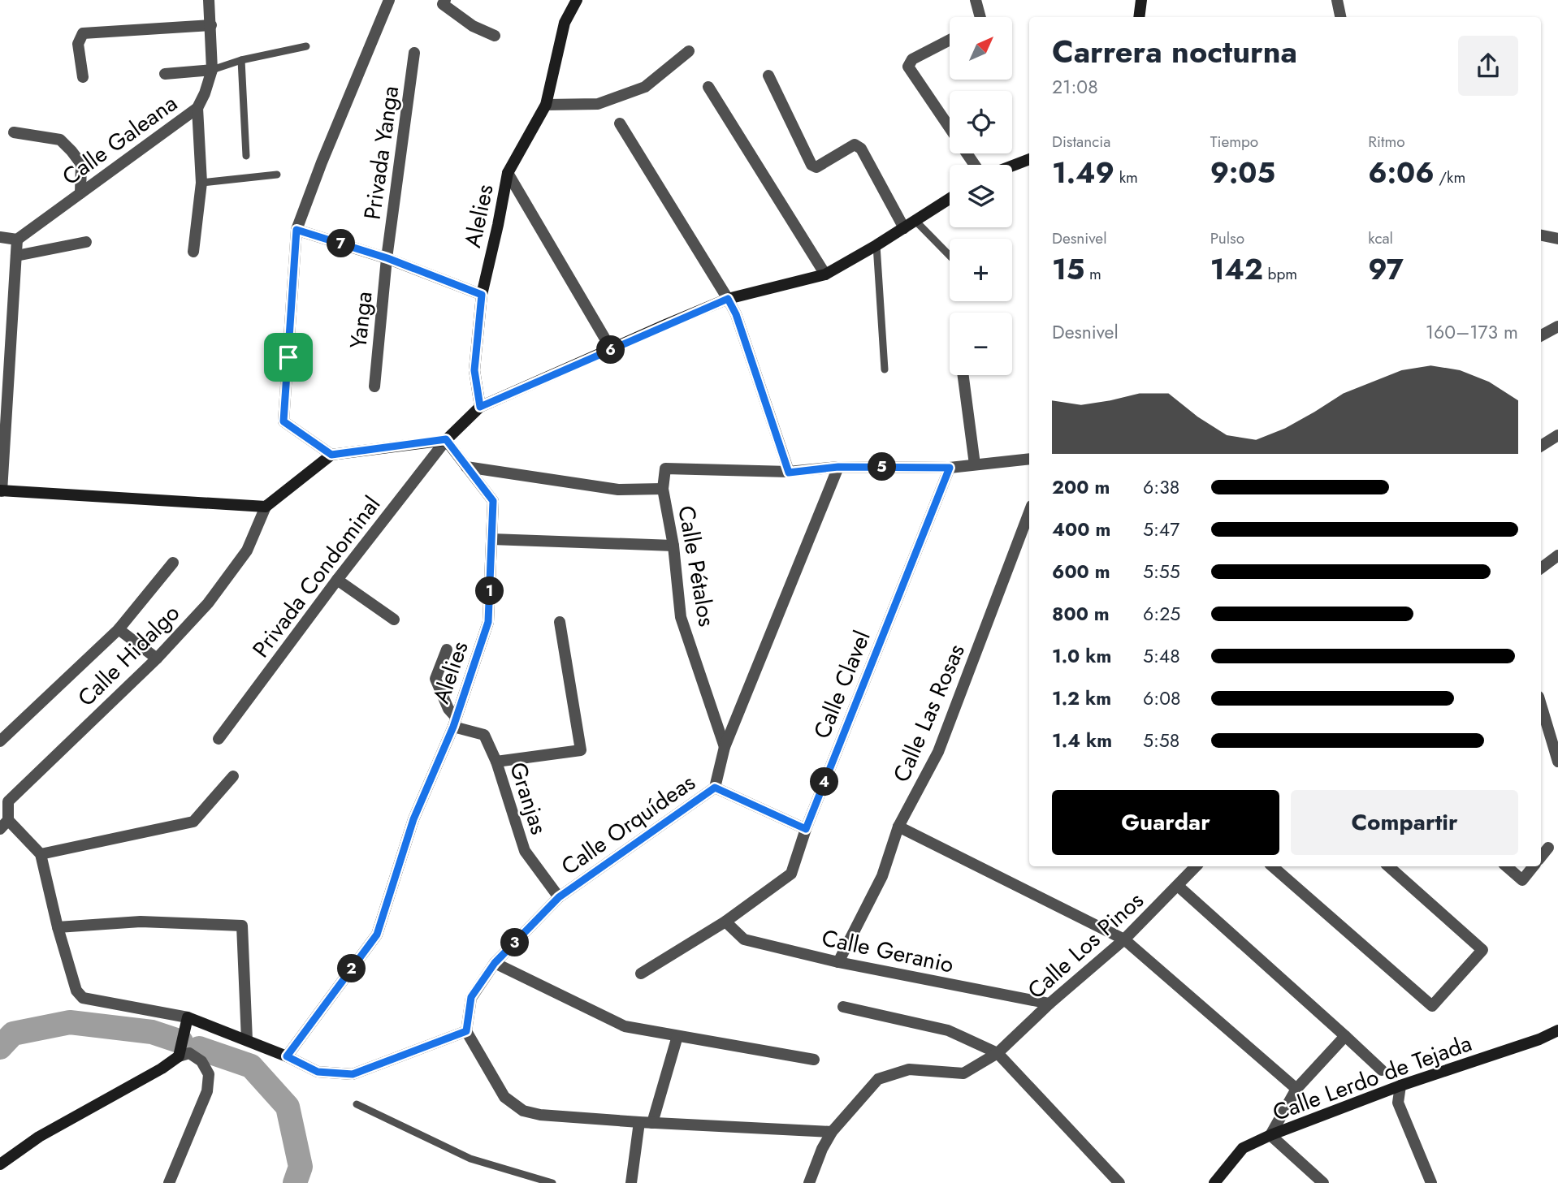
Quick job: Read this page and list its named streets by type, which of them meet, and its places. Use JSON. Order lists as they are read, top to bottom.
{
  "streets": {
    "street": [
      "Calle Galeana",
      "Privada Yanga",
      "Alelies",
      "Yanga",
      "Calle Pétalos",
      "Privada Condominal",
      "Calle Hidalgo",
      "Calle Clavel",
      "Calle Las Rosas",
      "Granjas",
      "Calle Orquídeas",
      "Calle Los Pinos",
      "Calle Geranio",
      "Calle Lerdo de Tejada"
    ]
  },
  "crossings": [
    ["Privada Yanga", "Yanga"],
    ["Alelies", "Privada Condominal"],
    ["Alelies", "Granjas"],
    ["Calle Pétalos", "Calle Orquídeas"],
    ["Calle Clavel", "Calle Geranio"],
    ["Calle Las Rosas", "Calle Geranio"],
    ["Granjas", "Calle Orquídeas"],
    ["Calle Los Pinos", "Calle Geranio"]
  ],
  "north": "top right",
  "page": {
    "map_buttons": ["+", "−"],
    "heading": ["Carrera nocturna", "21:08"],
    "stats": [
      ["Distancia", "1.49 km"],
      ["Tiempo", "9:05"],
      ["Ritmo", "6:06 /km"],
      ["Desnivel", "15 m"],
      ["Pulso", "142 bpm"],
      ["kcal", "97"]
    ],
    "pins": [
      "7",
      "6",
      "5",
      "1",
      "4",
      "3",
      "2"
    ],
    "chart": ["Desnivel", "160–173 m"],
    "list": [
      {
        "name": "200 m",
        "note": "6:38"
      },
      {
        "name": "400 m",
        "note": "5:47"
      },
      {
        "name": "600 m",
        "note": "5:55"
      },
      {
        "name": "800 m",
        "note": "6:25"
      },
      {
        "name": "1.0 km",
        "note": "5:48"
      },
      {
        "name": "1.2 km",
        "note": "6:08"
      },
      {
        "name": "1.4 km",
        "note": "5:58"
      }
    ],
    "buttons": ["Guardar", "Compartir"]
  }
}
